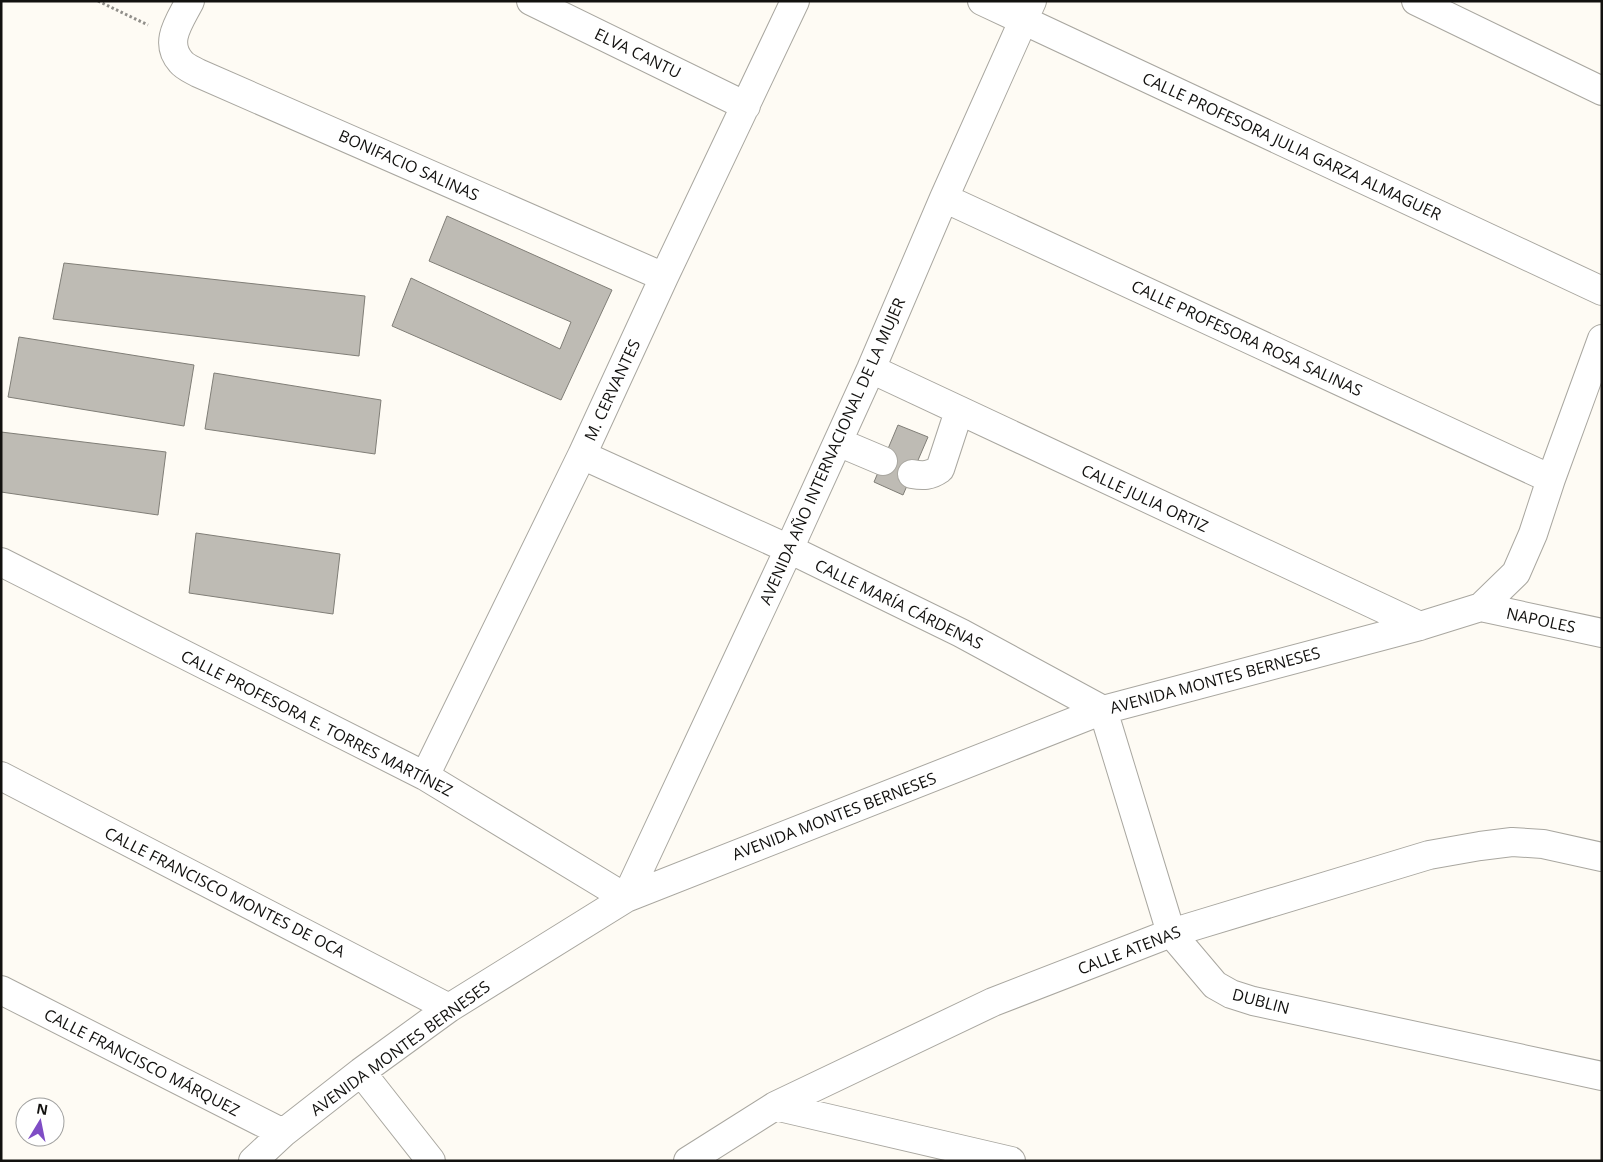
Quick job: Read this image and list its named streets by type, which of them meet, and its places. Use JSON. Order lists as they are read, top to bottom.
{
  "streets": {
    "street": [
      "ELVA CANTU",
      "CALLE PROFESORA JULIA GARZA ALMAGUER",
      "BONIFACIO SALINAS",
      "CALLE PROFESORA ROSA SALINAS",
      "M. CERVANTES",
      "AVENIDA AÑO INTERNACIONAL DE LA MUJER",
      "CALLE JULIA ORTIZ",
      "CALLE MARÍA CÁRDENAS",
      "NAPOLES",
      "AVENIDA MONTES BERNESES",
      "CALLE PROFESORA E. TORRES MARTÍNEZ",
      "CALLE FRANCISCO MONTES DE OCA",
      "CALLE ATENAS",
      "DUBLIN",
      "CALLE FRANCISCO MÁRQUEZ"
    ]
  },
  "crossings": [
    ["ELVA CANTU", "M. CERVANTES"],
    ["CALLE PROFESORA JULIA GARZA ALMAGUER", "AVENIDA AÑO INTERNACIONAL DE LA MUJER"],
    ["BONIFACIO SALINAS", "M. CERVANTES"],
    ["CALLE PROFESORA ROSA SALINAS", "AVENIDA AÑO INTERNACIONAL DE LA MUJER"],
    ["M. CERVANTES", "CALLE MARÍA CÁRDENAS"],
    ["M. CERVANTES", "CALLE PROFESORA E. TORRES MARTÍNEZ"],
    ["AVENIDA AÑO INTERNACIONAL DE LA MUJER", "CALLE JULIA ORTIZ"],
    ["AVENIDA AÑO INTERNACIONAL DE LA MUJER", "CALLE MARÍA CÁRDENAS"],
    ["AVENIDA AÑO INTERNACIONAL DE LA MUJER", "AVENIDA MONTES BERNESES"],
    ["AVENIDA AÑO INTERNACIONAL DE LA MUJER", "CALLE PROFESORA E. TORRES MARTÍNEZ"],
    ["CALLE JULIA ORTIZ", "AVENIDA MONTES BERNESES"],
    ["CALLE MARÍA CÁRDENAS", "AVENIDA MONTES BERNESES"],
    ["CALLE MARÍA CÁRDENAS", "DUBLIN"],
    ["NAPOLES", "AVENIDA MONTES BERNESES"],
    ["AVENIDA MONTES BERNESES", "CALLE PROFESORA E. TORRES MARTÍNEZ"],
    ["AVENIDA MONTES BERNESES", "CALLE FRANCISCO MONTES DE OCA"],
    ["AVENIDA MONTES BERNESES", "DUBLIN"],
    ["AVENIDA MONTES BERNESES", "CALLE FRANCISCO MÁRQUEZ"],
    ["CALLE ATENAS", "DUBLIN"]
  ],
  "north": "top"
}
